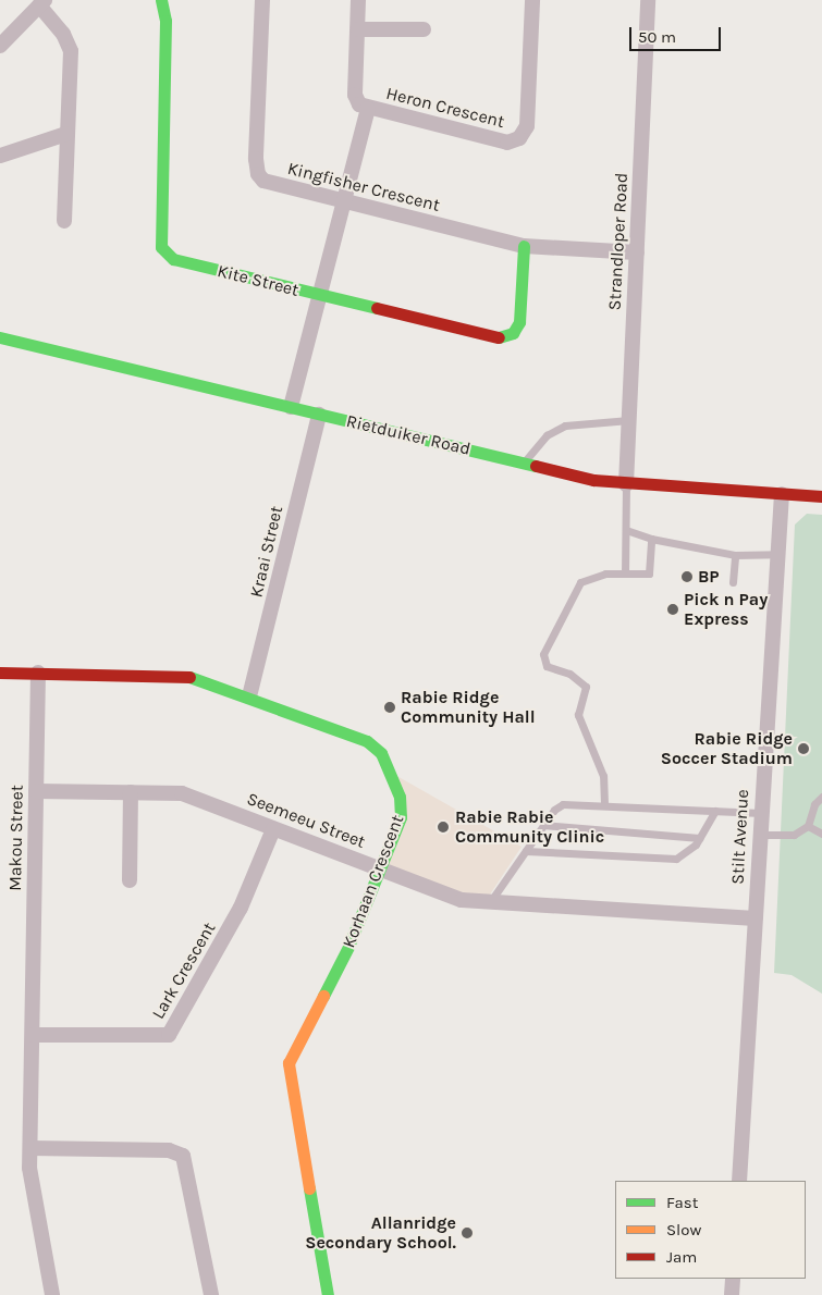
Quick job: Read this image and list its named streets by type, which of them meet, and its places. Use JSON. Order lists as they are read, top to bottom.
{
  "streets": {
    "street": [
      "Heron Crescent",
      "Kingfisher Crescent",
      "Strandloper Road",
      "Kite Street",
      "Rietduiker Road",
      "Kraai Street",
      "Seemeeu Street",
      "Stilt Avenue",
      "Makou Street",
      "Korhaan Crescent",
      "Lark Crescent"
    ]
  },
  "crossings": [
    ["Kingfisher Crescent", "Strandloper Road"],
    ["Kingfisher Crescent", "Kite Street"],
    ["Strandloper Road", "Rietduiker Road"],
    ["Rietduiker Road", "Kraai Street"],
    ["Rietduiker Road", "Stilt Avenue"],
    ["Kraai Street", "Korhaan Crescent"],
    ["Seemeeu Street", "Stilt Avenue"],
    ["Seemeeu Street", "Makou Street"],
    ["Seemeeu Street", "Korhaan Crescent"],
    ["Seemeeu Street", "Lark Crescent"],
    ["Makou Street", "Korhaan Crescent"],
    ["Makou Street", "Lark Crescent"]
  ],
  "places": [
    "BP",
    "Pick n Pay Express",
    "Rabie Ridge Community Hall",
    "Rabie Ridge Soccer Stadium",
    "Rabie Rabie Community Clinic",
    "Allanridge Secondary School."
  ],
  "legend": ["Fast", "Slow", "Jam"],
  "scale_bar": "50 m"
}
